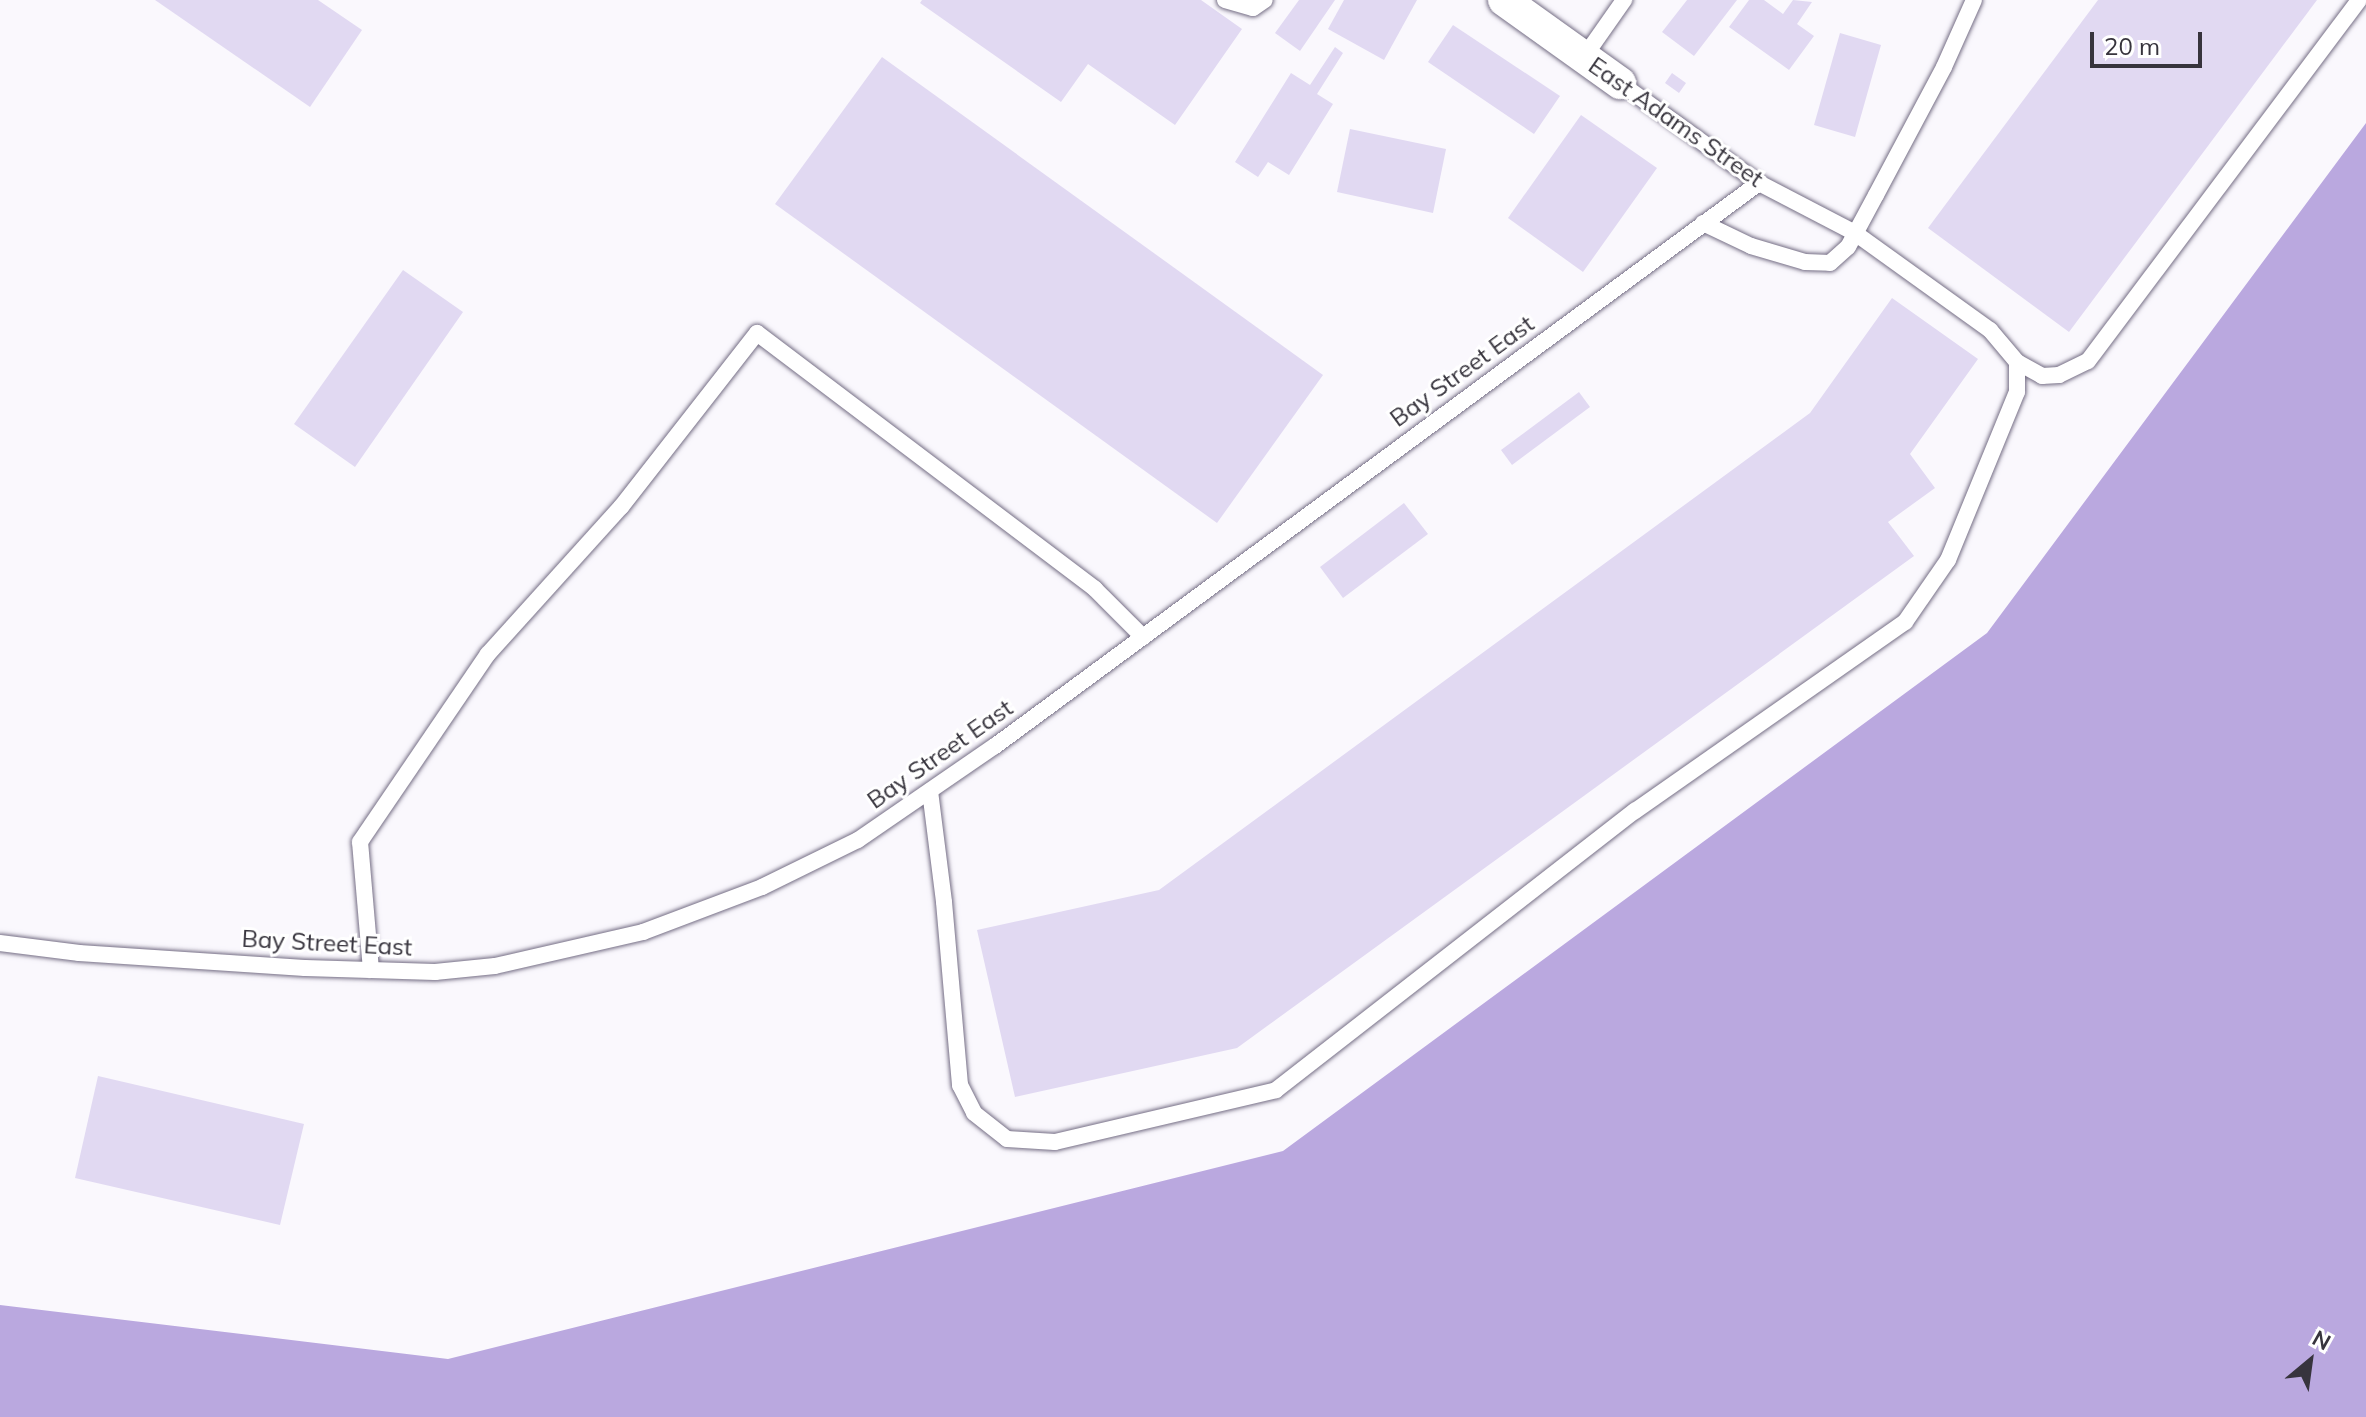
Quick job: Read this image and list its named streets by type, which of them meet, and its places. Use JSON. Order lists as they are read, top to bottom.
{
  "streets": {
    "street": ["East Adams Street"],
    "lane": ["Bay Street East"]
  },
  "crossings": [
    ["East Adams Street", "Bay Street East"]
  ],
  "scale_bar": "20 m",
  "north": "top right"
}
